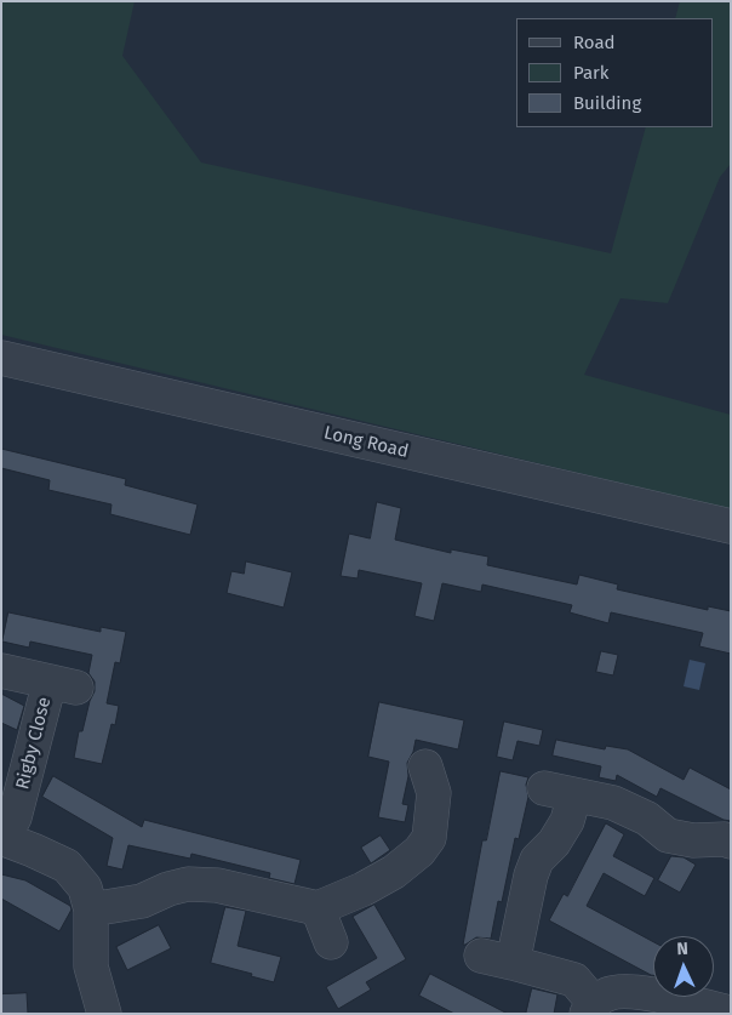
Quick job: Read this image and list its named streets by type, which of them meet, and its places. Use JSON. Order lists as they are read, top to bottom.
{
  "streets": {
    "street": ["Long Road", "Rigby Close"]
  },
  "legend": ["Road", "Park", "Building"],
  "north": "top"
}
